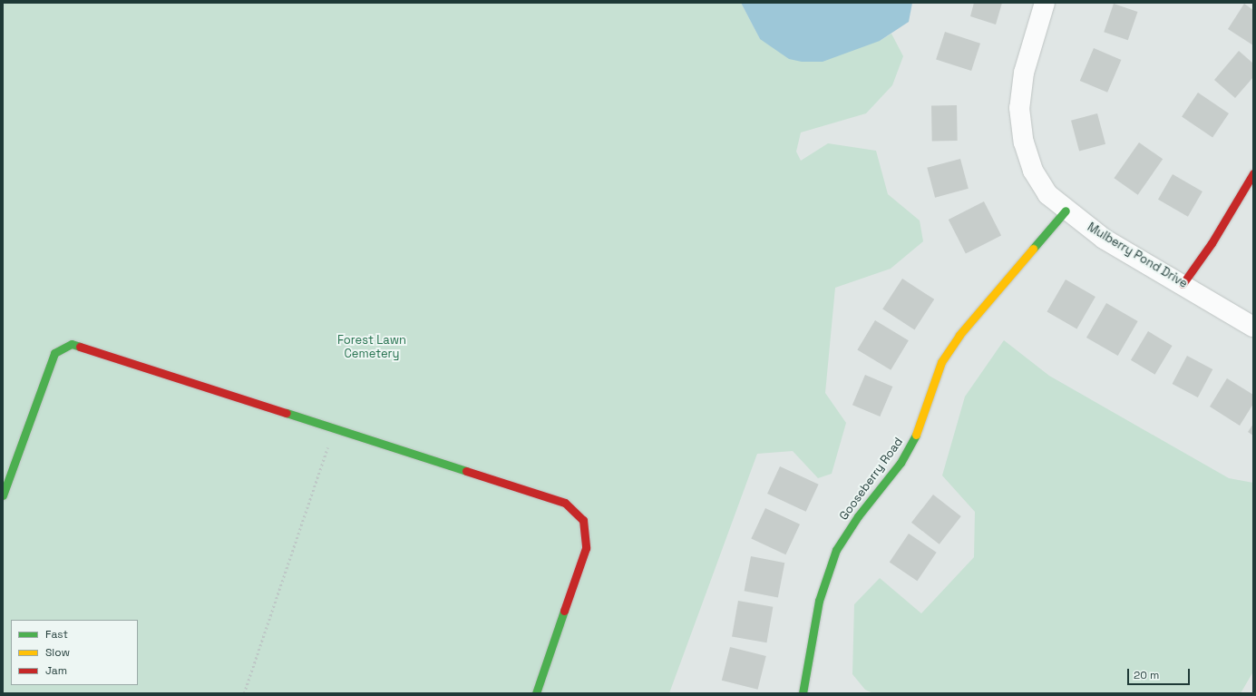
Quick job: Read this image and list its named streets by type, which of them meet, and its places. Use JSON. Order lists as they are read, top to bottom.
{
  "streets": {
    "street": ["Mulberry Pond Drive", "Gooseberry Road"]
  },
  "crossings": [
    ["Mulberry Pond Drive", "Gooseberry Road"]
  ],
  "parks": ["Forest Lawn Cemetery"],
  "legend": ["Fast", "Slow", "Jam"],
  "scale_bar": "20 m"
}
